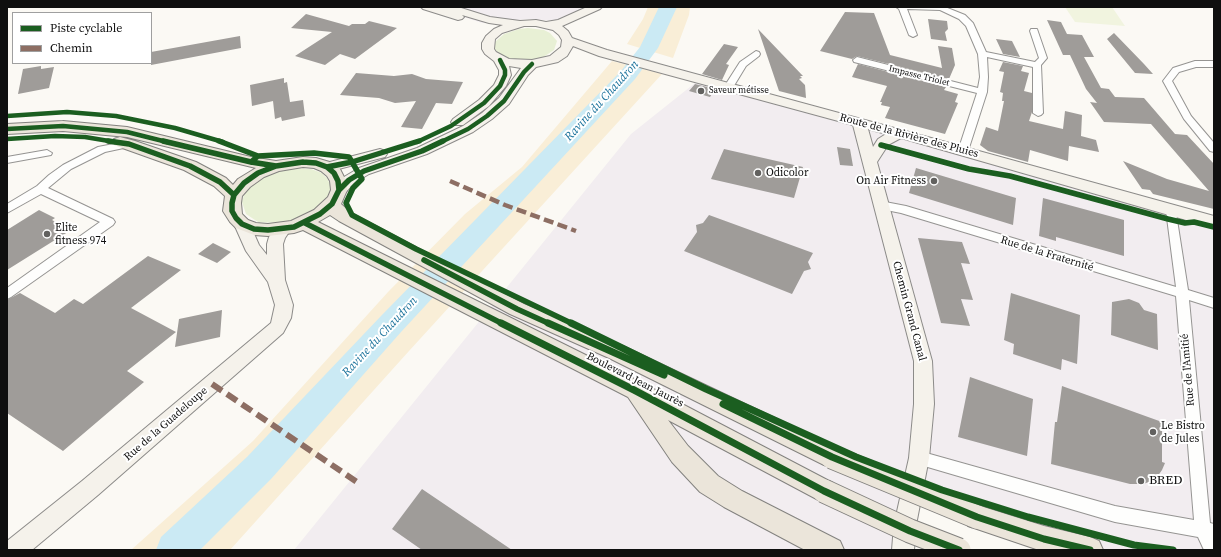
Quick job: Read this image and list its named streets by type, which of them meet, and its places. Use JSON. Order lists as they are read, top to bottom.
{
  "streets": {
    "main road": [
      "Route de la Rivière des Pluies",
      "Chemin Grand Canal",
      "Boulevard Jean Jaurès",
      "Rue de la Guadeloupe"
    ],
    "street": ["Impasse Triolet", "Rue de la Fraternité", "Rue de l'Amitié"]
  },
  "crossings": [
    ["Route de la Rivière des Pluies", "Chemin Grand Canal"],
    ["Route de la Rivière des Pluies", "Rue de l'Amitié"],
    ["Rue de la Fraternité", "Chemin Grand Canal"],
    ["Rue de la Fraternité", "Rue de l'Amitié"],
    ["Boulevard Jean Jaurès", "Rue de la Guadeloupe"]
  ],
  "water": ["Ravine du Chaudron"],
  "places": [
    "Saveur métisse",
    "Odicolor",
    "On Air Fitness",
    "Elite fitness 974",
    "Le Bistro de Jules",
    "BRED"
  ],
  "legend": ["Piste cyclable", "Chemin"]
}
